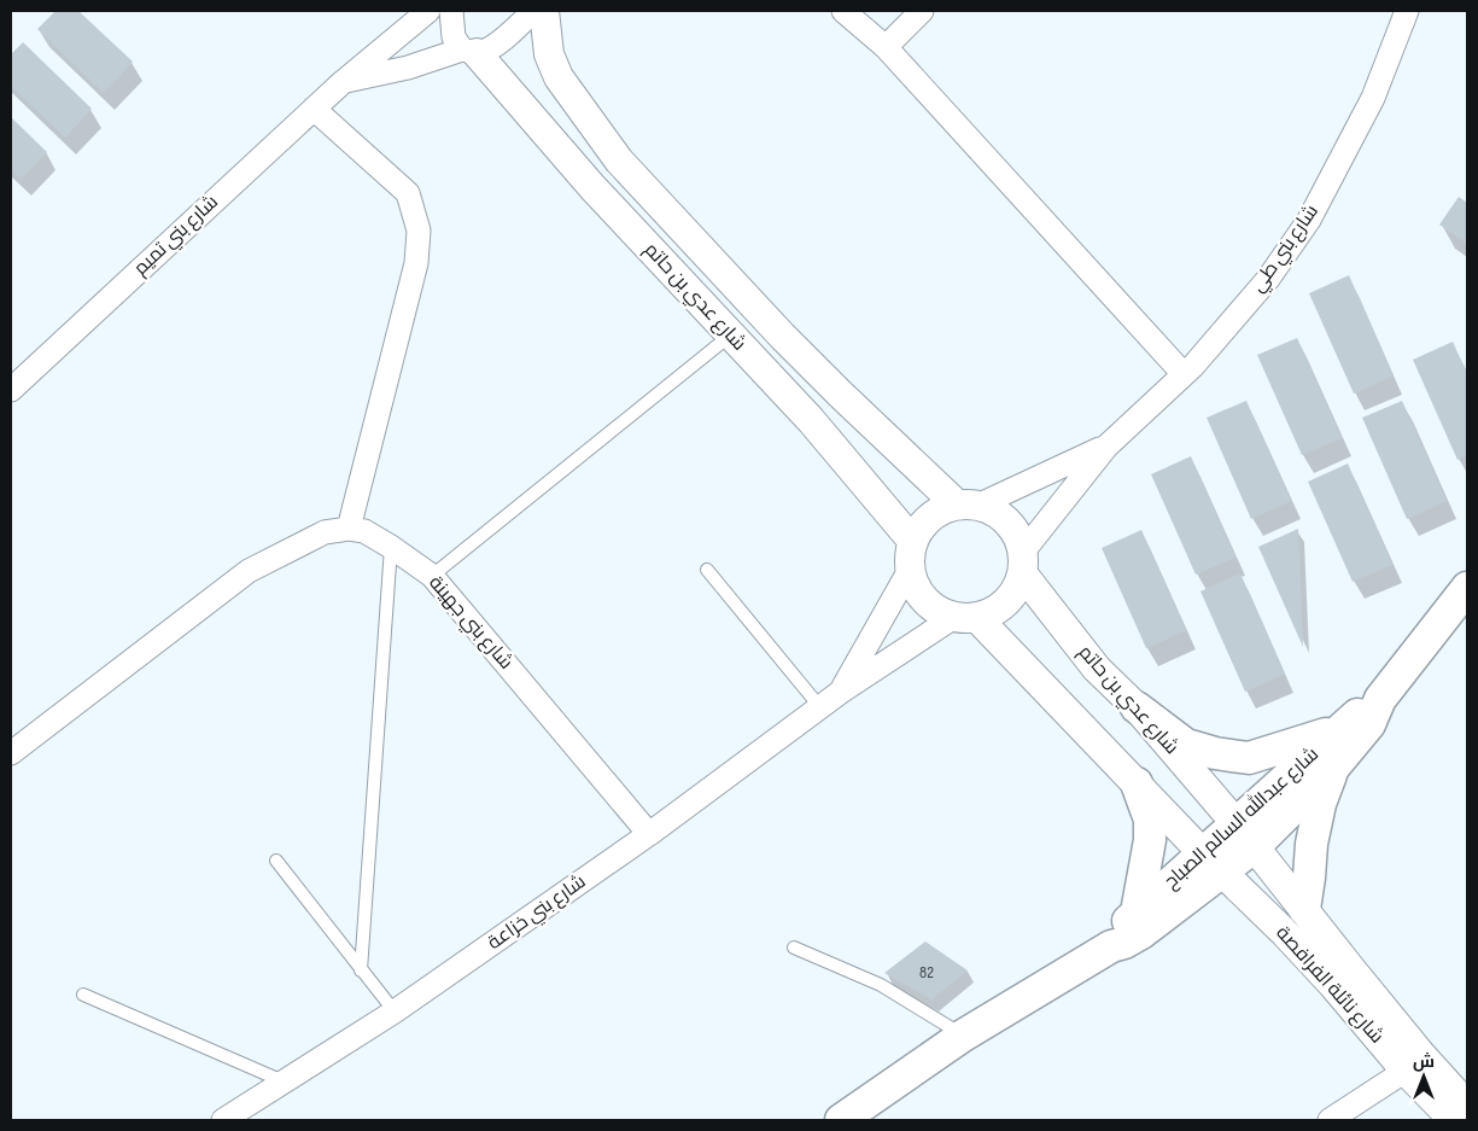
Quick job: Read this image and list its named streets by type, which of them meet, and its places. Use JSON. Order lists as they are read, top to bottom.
{
  "streets": {
    "main road": ["شارع عبدالله السالم الصباح"],
    "street": [
      "شارع بني تميم",
      "شارع بني طي",
      "شارع عدي بن حاتم",
      "شارع بني جهينة",
      "شارع بني خزاعة",
      "شارع نائلة الفرافصة"
    ]
  },
  "crossings": [
    ["شارع بني تميم", "شارع عدي بن حاتم"],
    ["شارع بني طي", "شارع عدي بن حاتم"],
    ["شارع بني طي", "شارع بني خزاعة"],
    ["شارع عدي بن حاتم", "شارع عبدالله السالم الصباح"],
    ["شارع عدي بن حاتم", "شارع بني خزاعة"],
    ["شارع عدي بن حاتم", "شارع نائلة الفرافصة"],
    ["شارع بني جهينة", "شارع بني خزاعة"],
    ["شارع عبدالله السالم الصباح", "شارع نائلة الفرافصة"]
  ],
  "house_numbers": ["82"],
  "north": "top"
}
